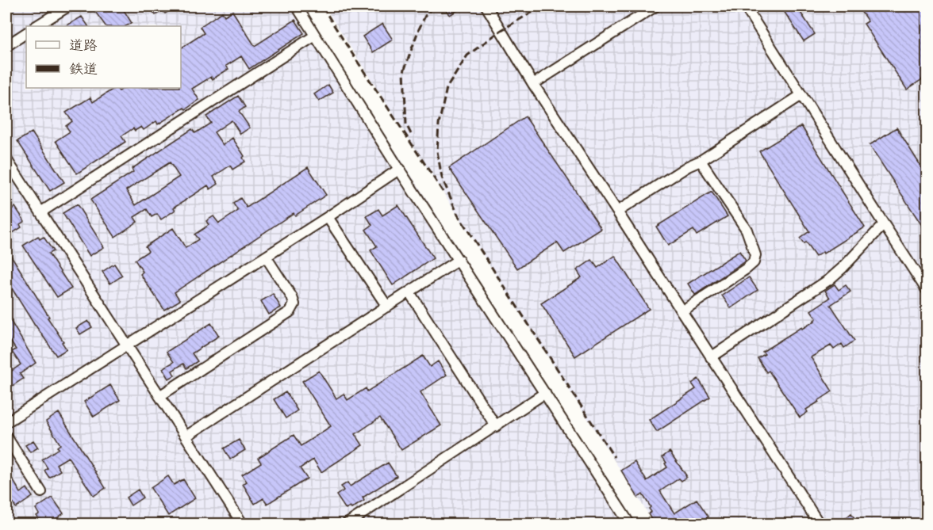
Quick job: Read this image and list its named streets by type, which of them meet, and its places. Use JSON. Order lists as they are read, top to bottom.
{
  "legend": ["道路", "鉄道"]
}
